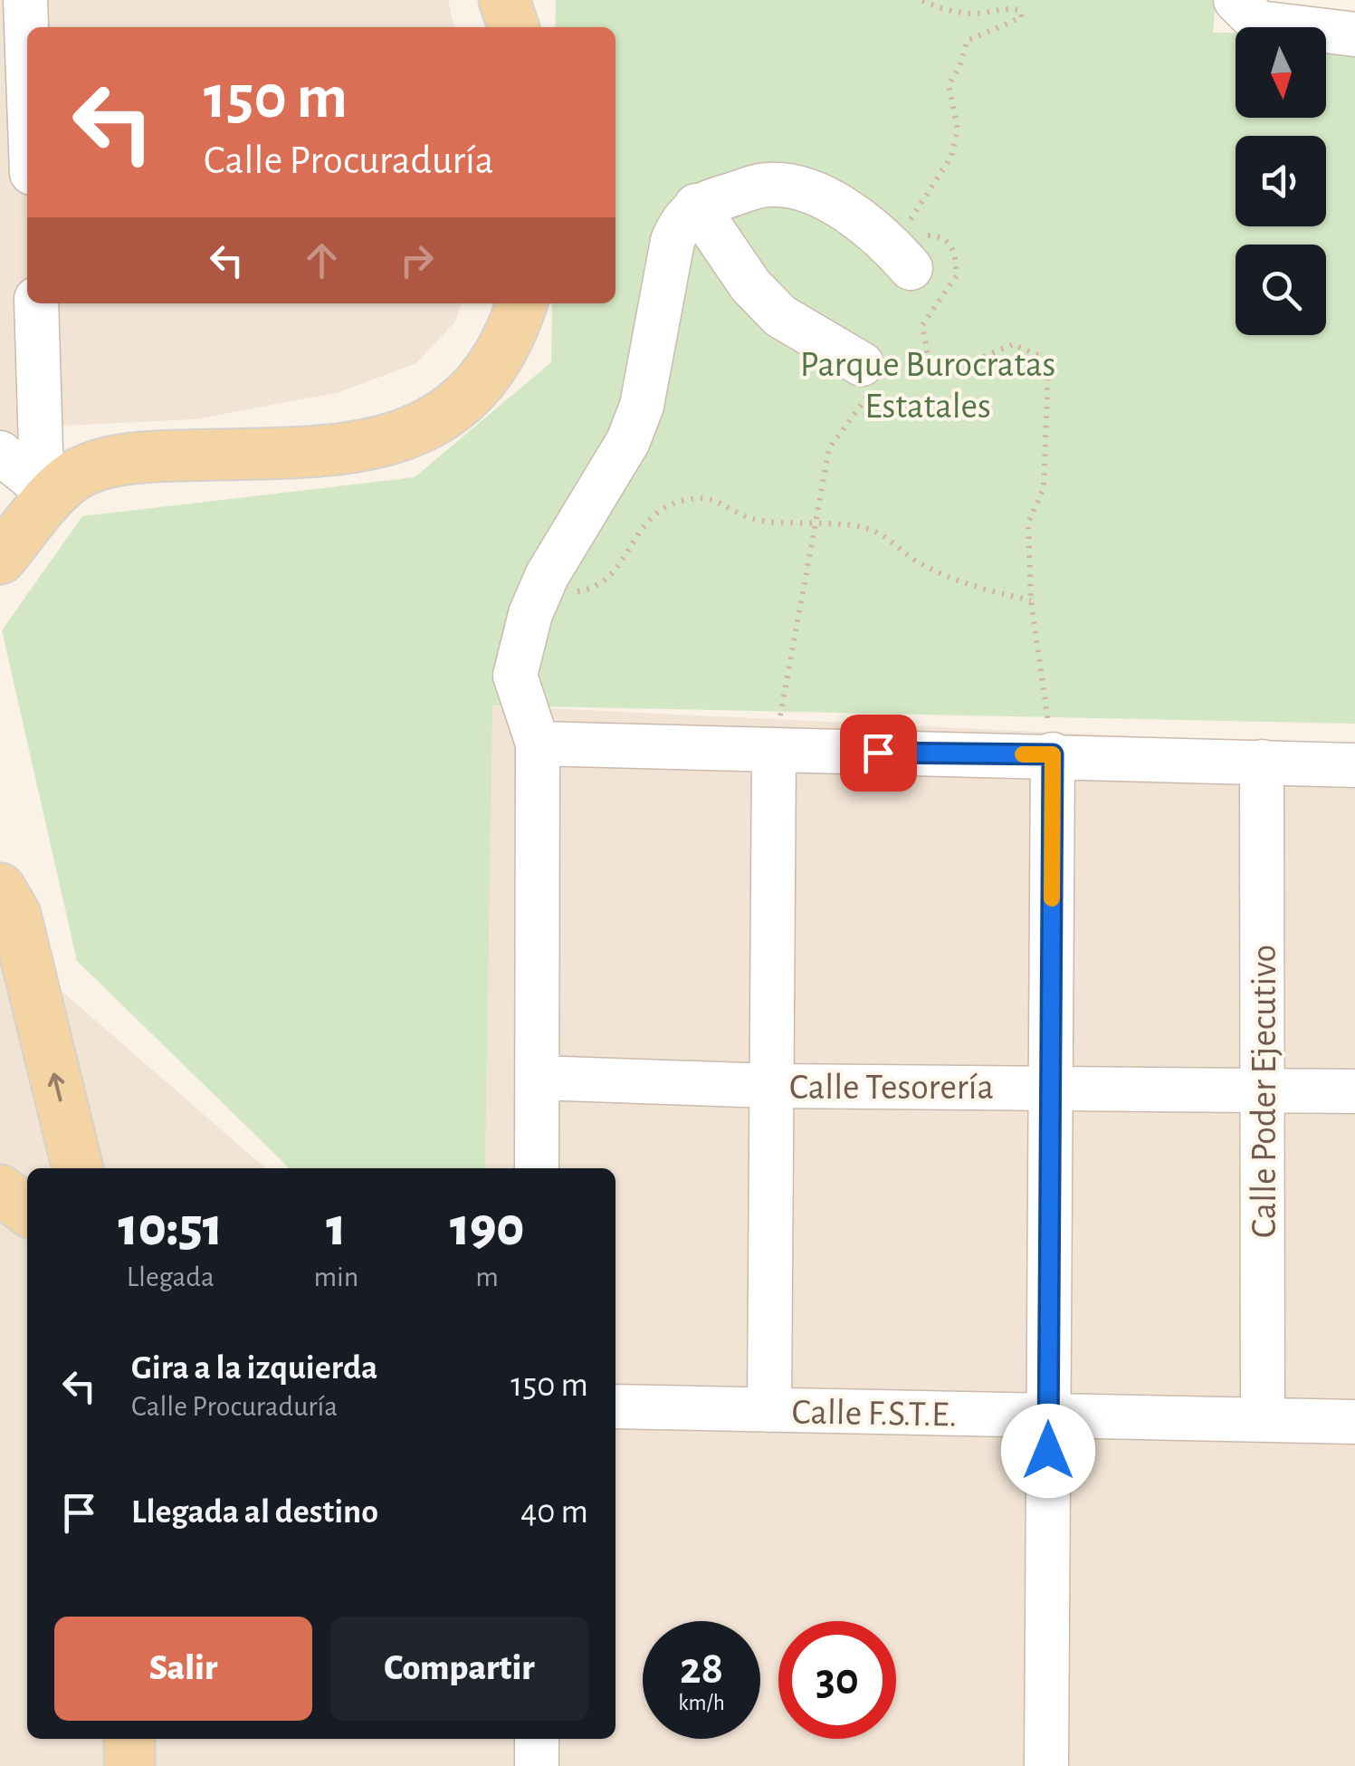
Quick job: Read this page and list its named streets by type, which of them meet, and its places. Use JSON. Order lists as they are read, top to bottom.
{
  "streets": {
    "street": ["Calle Tesorería", "Calle Poder Ejecutivo", "Calle F.S.T.E."]
  },
  "crossings": [
    ["Calle Tesorería", "Calle Poder Ejecutivo"],
    ["Calle Poder Ejecutivo", "Calle F.S.T.E."]
  ],
  "parks": ["Parque Burocratas Estatales"],
  "north": "bottom",
  "page": {
    "turn": ["150 m", "Calle Procuraduría"],
    "eta": [
      "10:51",
      "Llegada",
      "1",
      "min",
      "190",
      "m"
    ],
    "list": [
      {
        "name": "Gira a la izquierda",
        "note": "Calle Procuraduría",
        "value": "150 m"
      },
      {
        "name": "Llegada al destino",
        "value": "40 m"
      }
    ],
    "buttons": ["Salir", "Compartir"],
    "speed": "28 km/h",
    "limit": "30"
  }
}
